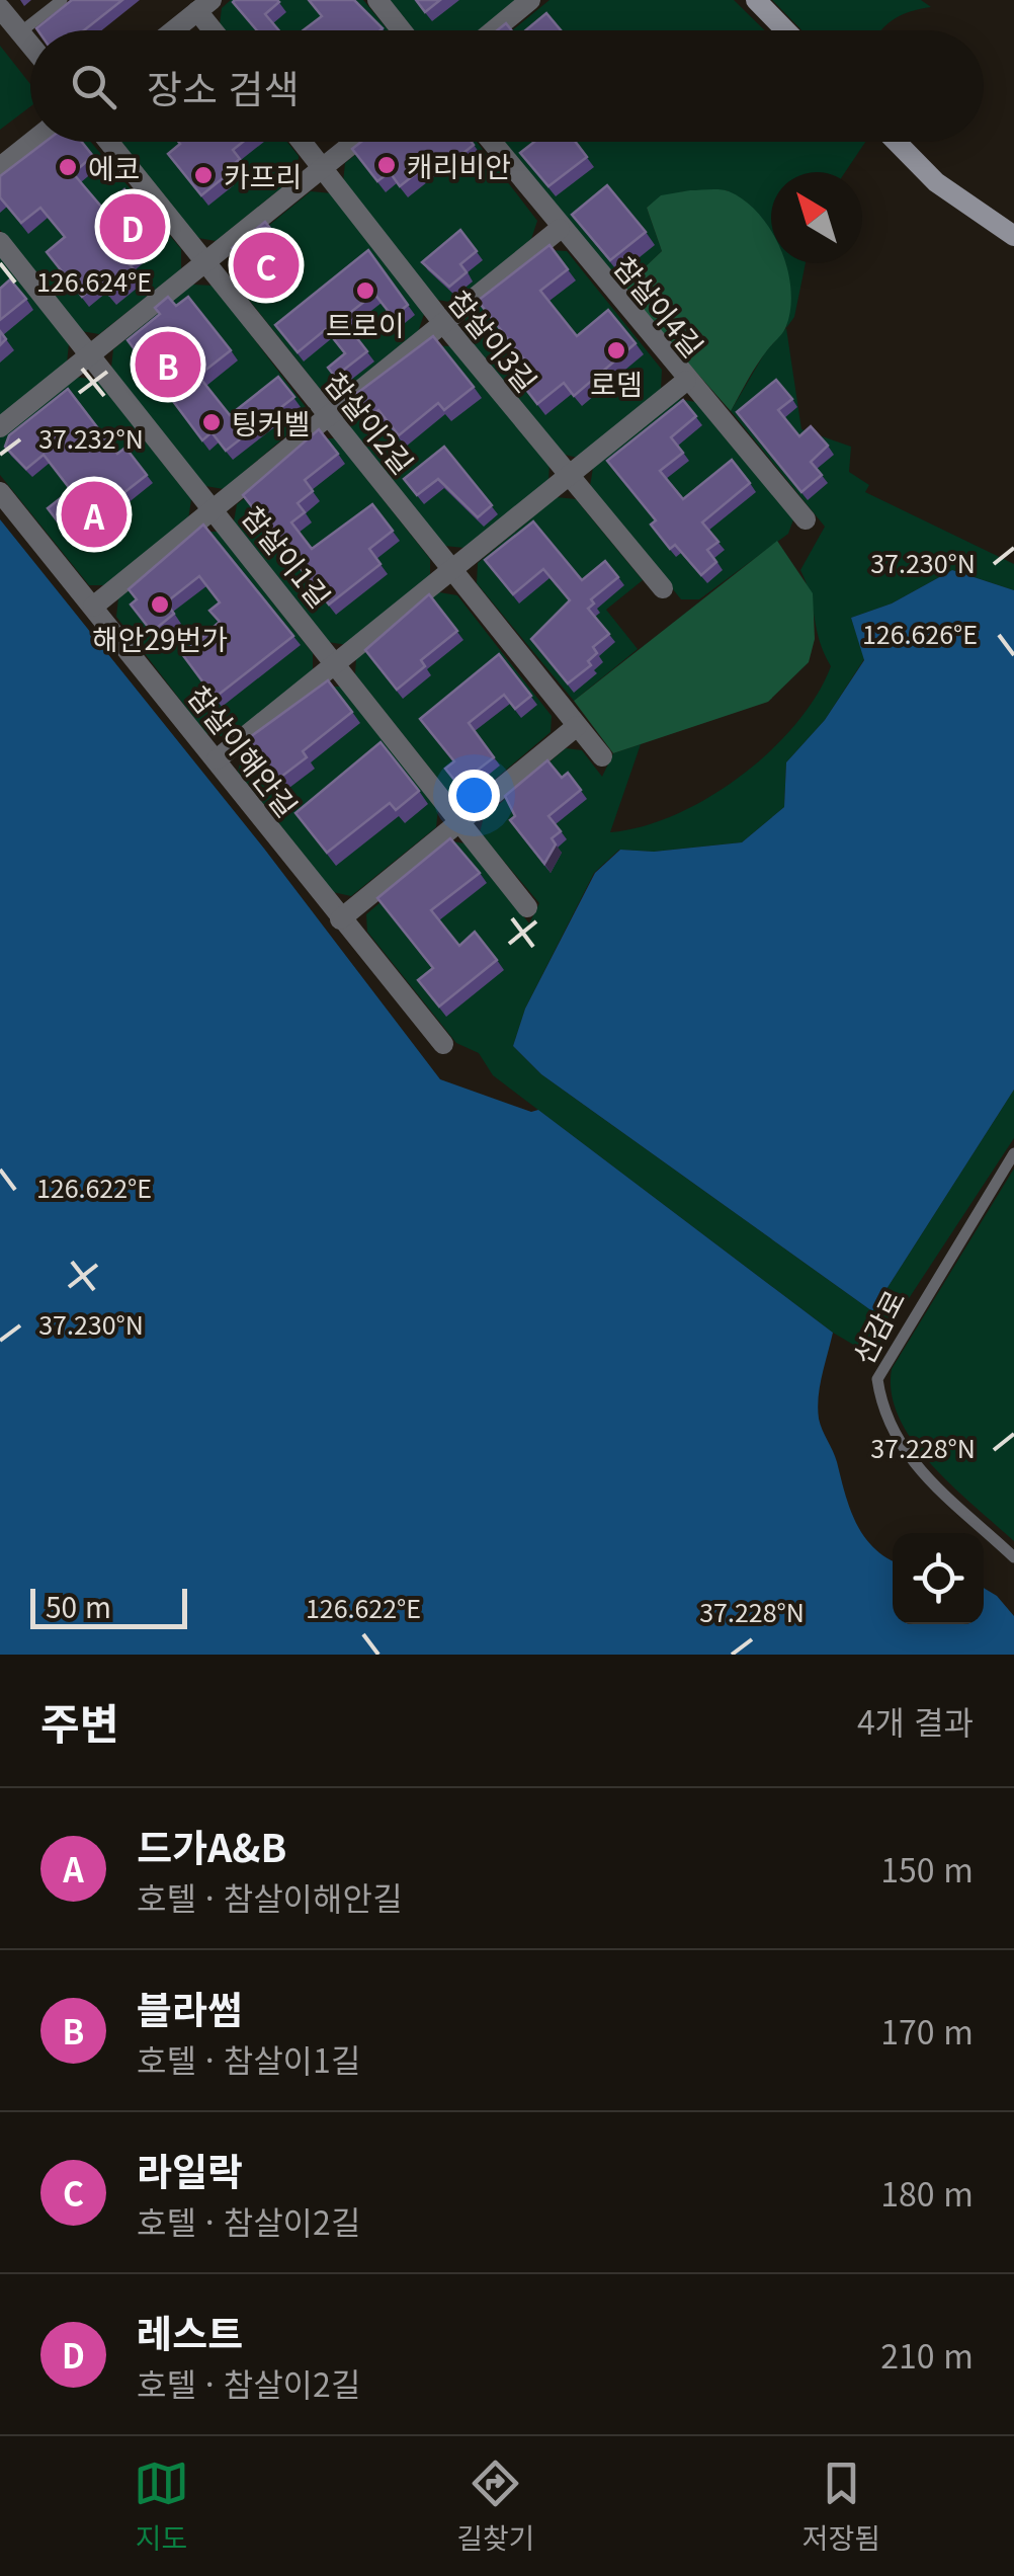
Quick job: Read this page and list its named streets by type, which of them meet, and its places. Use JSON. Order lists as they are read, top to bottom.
{
  "streets": {
    "street": [
      "참살이4길",
      "참살이3길",
      "참살이2길",
      "참살이1길",
      "참살이해안길"
    ],
    "lane": ["선감로"]
  },
  "places": [
    "캐리비안",
    "에코",
    "카프리",
    "트로이",
    "로뎀",
    "팅커벨",
    "해안29번가"
  ],
  "scale_bar": "50 m",
  "north": "top left",
  "page": {
    "search": "장소 검색",
    "pins": [
      "D",
      "C",
      "B",
      "A"
    ],
    "scale": "50 m",
    "heading": ["주변", "4개 결과"],
    "list": [
      {
        "mark": "A",
        "name": "드가A&B",
        "note": "호텔 · 참살이해안길",
        "value": "150 m"
      },
      {
        "mark": "B",
        "name": "블라썸",
        "note": "호텔 · 참살이1길",
        "value": "170 m"
      },
      {
        "mark": "C",
        "name": "라일락",
        "note": "호텔 · 참살이2길",
        "value": "180 m"
      },
      {
        "mark": "D",
        "name": "레스트",
        "note": "호텔 · 참살이2길",
        "value": "210 m"
      }
    ],
    "nav": ["지도", "길찾기", "저장됨"]
  },
  "coordinates": [
    "126.624°E",
    "37.232°N",
    "37.230°N",
    "126.626°E",
    "126.622°E",
    "37.228°N"
  ]
}
